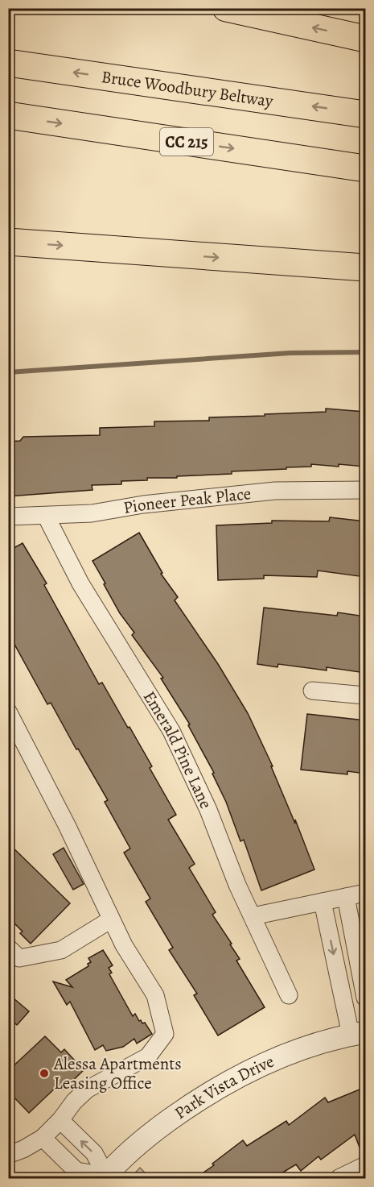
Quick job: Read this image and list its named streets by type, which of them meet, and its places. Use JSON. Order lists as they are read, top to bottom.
{
  "streets": {
    "highway": ["Bruce Woodbury Beltway", "CC 215"],
    "street": ["Pioneer Peak Place", "Emerald Pine Lane", "Park Vista Drive"]
  },
  "crossings": [
    ["Pioneer Peak Place", "Emerald Pine Lane"]
  ],
  "places": ["Alessa Apartments Leasing Office"]
}
